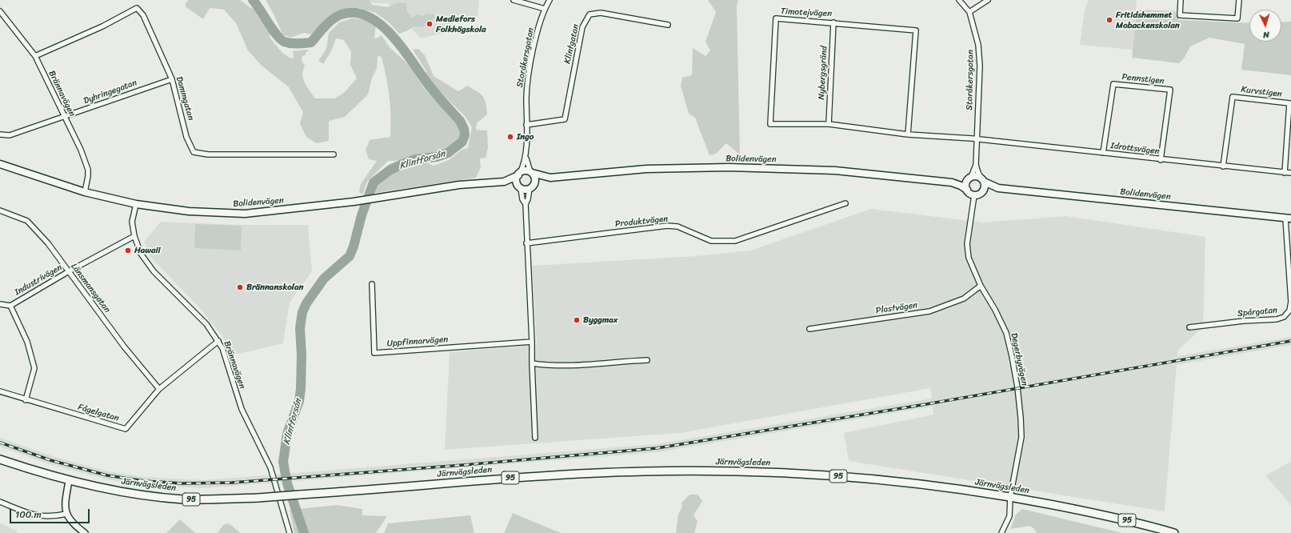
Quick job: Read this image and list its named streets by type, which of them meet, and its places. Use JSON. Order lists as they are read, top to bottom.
{
  "streets": {
    "main road": ["Bolidenvägen", "Järnvägsleden", "95"],
    "street": [
      "Timotejvägen",
      "Klintgatan",
      "Storåkersgatan",
      "Nybergsgränd",
      "Pennstigen",
      "Dyhringegatan",
      "Kurvstigen",
      "Brännavägen",
      "Dammgatan",
      "Idrottsvägen",
      "Produktvägen",
      "Industrivägen",
      "Länsmansgatan",
      "Plastvägen",
      "Spårgatan",
      "Uppfinnarvägen",
      "Degerbyvägen",
      "Fågelgatan"
    ]
  },
  "crossings": [
    ["Timotejvägen", "Storåkersgatan"],
    ["Timotejvägen", "Nybergsgränd"],
    ["Timotejvägen", "Idrottsvägen"],
    ["Klintgatan", "Storåkersgatan"],
    ["Storåkersgatan", "Idrottsvägen"],
    ["Storåkersgatan", "Bolidenvägen"],
    ["Storåkersgatan", "Degerbyvägen"],
    ["Pennstigen", "Idrottsvägen"],
    ["Dyhringegatan", "Brännavägen"],
    ["Dyhringegatan", "Dammgatan"],
    ["Kurvstigen", "Idrottsvägen"],
    ["Brännavägen", "Dammgatan"],
    ["Brännavägen", "Bolidenvägen"],
    ["Brännavägen", "Industrivägen"],
    ["Brännavägen", "Fågelgatan"],
    ["Bolidenvägen", "Spårgatan"],
    ["Bolidenvägen", "Degerbyvägen"],
    ["Industrivägen", "Länsmansgatan"],
    ["Länsmansgatan", "Fågelgatan"],
    ["Plastvägen", "Degerbyvägen"],
    ["Degerbyvägen", "Järnvägsleden"]
  ],
  "water": ["Klintforsån"],
  "places": [
    "Fritidshemmet Mobackenskolan",
    "Medlefors Folkhögskola",
    "Ingo",
    "Hawaii",
    "Brännanskolan",
    "Byggmax"
  ],
  "scale_bar": "100 m",
  "north": "bottom"
}
